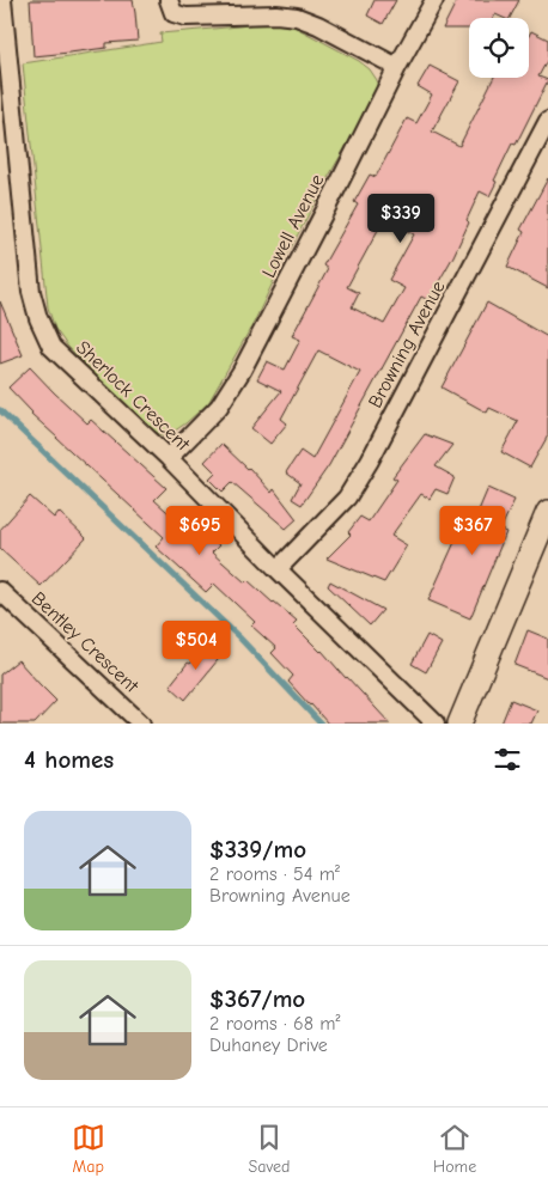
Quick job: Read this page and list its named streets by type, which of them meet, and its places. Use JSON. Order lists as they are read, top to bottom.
{
  "streets": {
    "street": [
      "Lowell Avenue",
      "Browning Avenue",
      "Sherlock Crescent",
      "Bentley Crescent"
    ]
  },
  "crossings": [
    ["Lowell Avenue", "Sherlock Crescent"],
    ["Browning Avenue", "Sherlock Crescent"]
  ],
  "page": {
    "price": [
      "$339",
      "$695",
      "$367",
      "$504"
    ],
    "heading": "4 homes",
    "list": [
      {
        "name": "$339/mo",
        "note": "2 rooms · 54 m² · Browning Avenue"
      },
      {
        "name": "$367/mo",
        "note": "2 rooms · 68 m² · Duhaney Drive"
      }
    ],
    "tabs": ["Map", "Saved", "Home"]
  }
}
